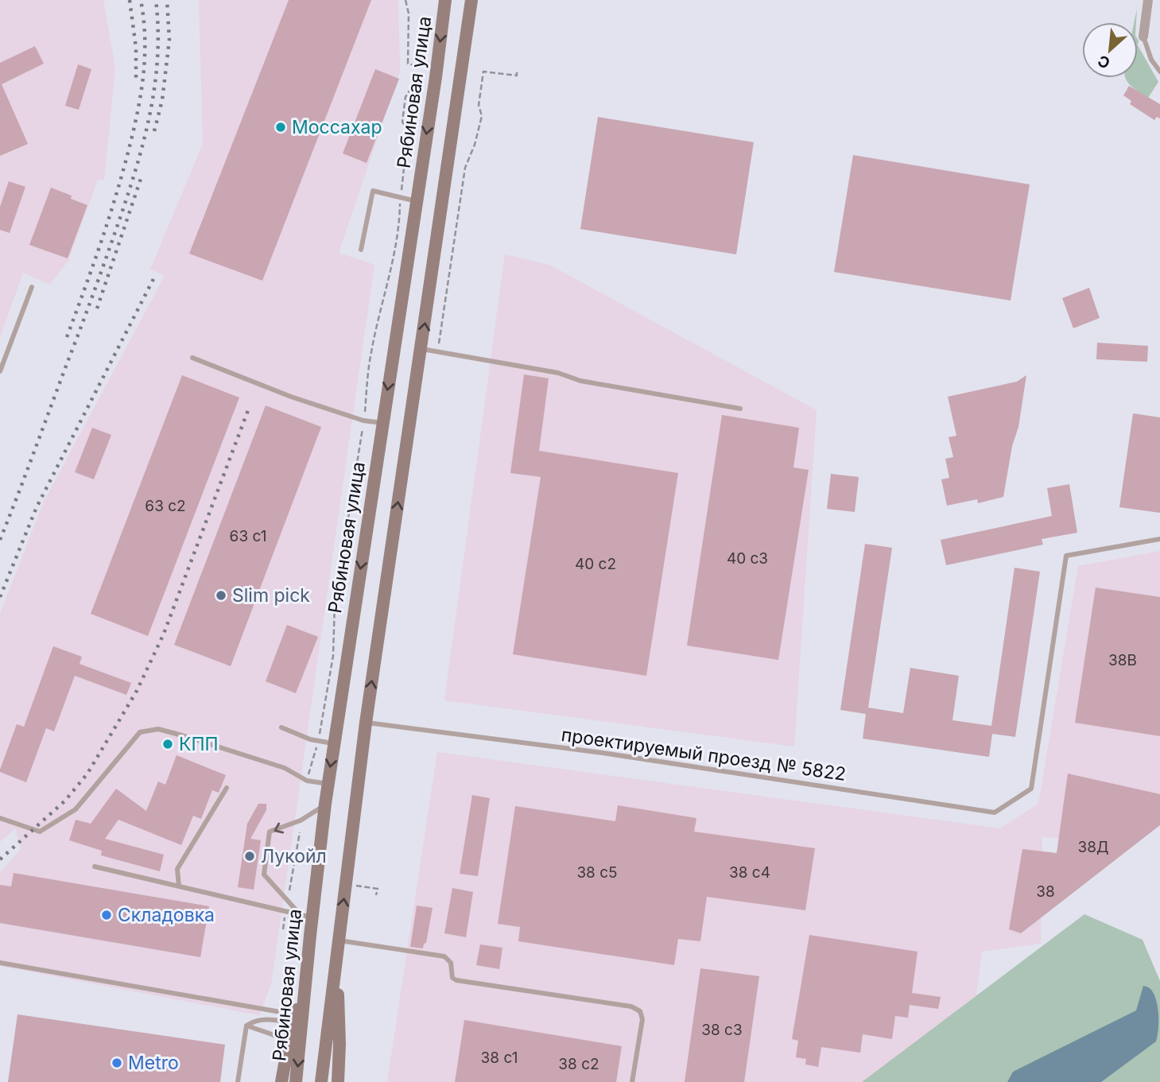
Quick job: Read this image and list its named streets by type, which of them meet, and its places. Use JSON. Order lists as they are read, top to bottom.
{
  "streets": {
    "main road": ["Рябиновая улица"],
    "lane": ["проектируемый проезд № 5822"]
  },
  "places": [
    "Моссахар",
    "Slim pick",
    "КПП",
    "Лукойл",
    "Складовка",
    "Metro"
  ],
  "house_numbers": [
    "63 с2",
    "63 с1",
    "40 с3",
    "40 с2",
    "38В",
    "38Д",
    "38 с5",
    "38 с4",
    "38",
    "38 с3",
    "38 с1",
    "38 с2"
  ],
  "north": "bottom left"
}
